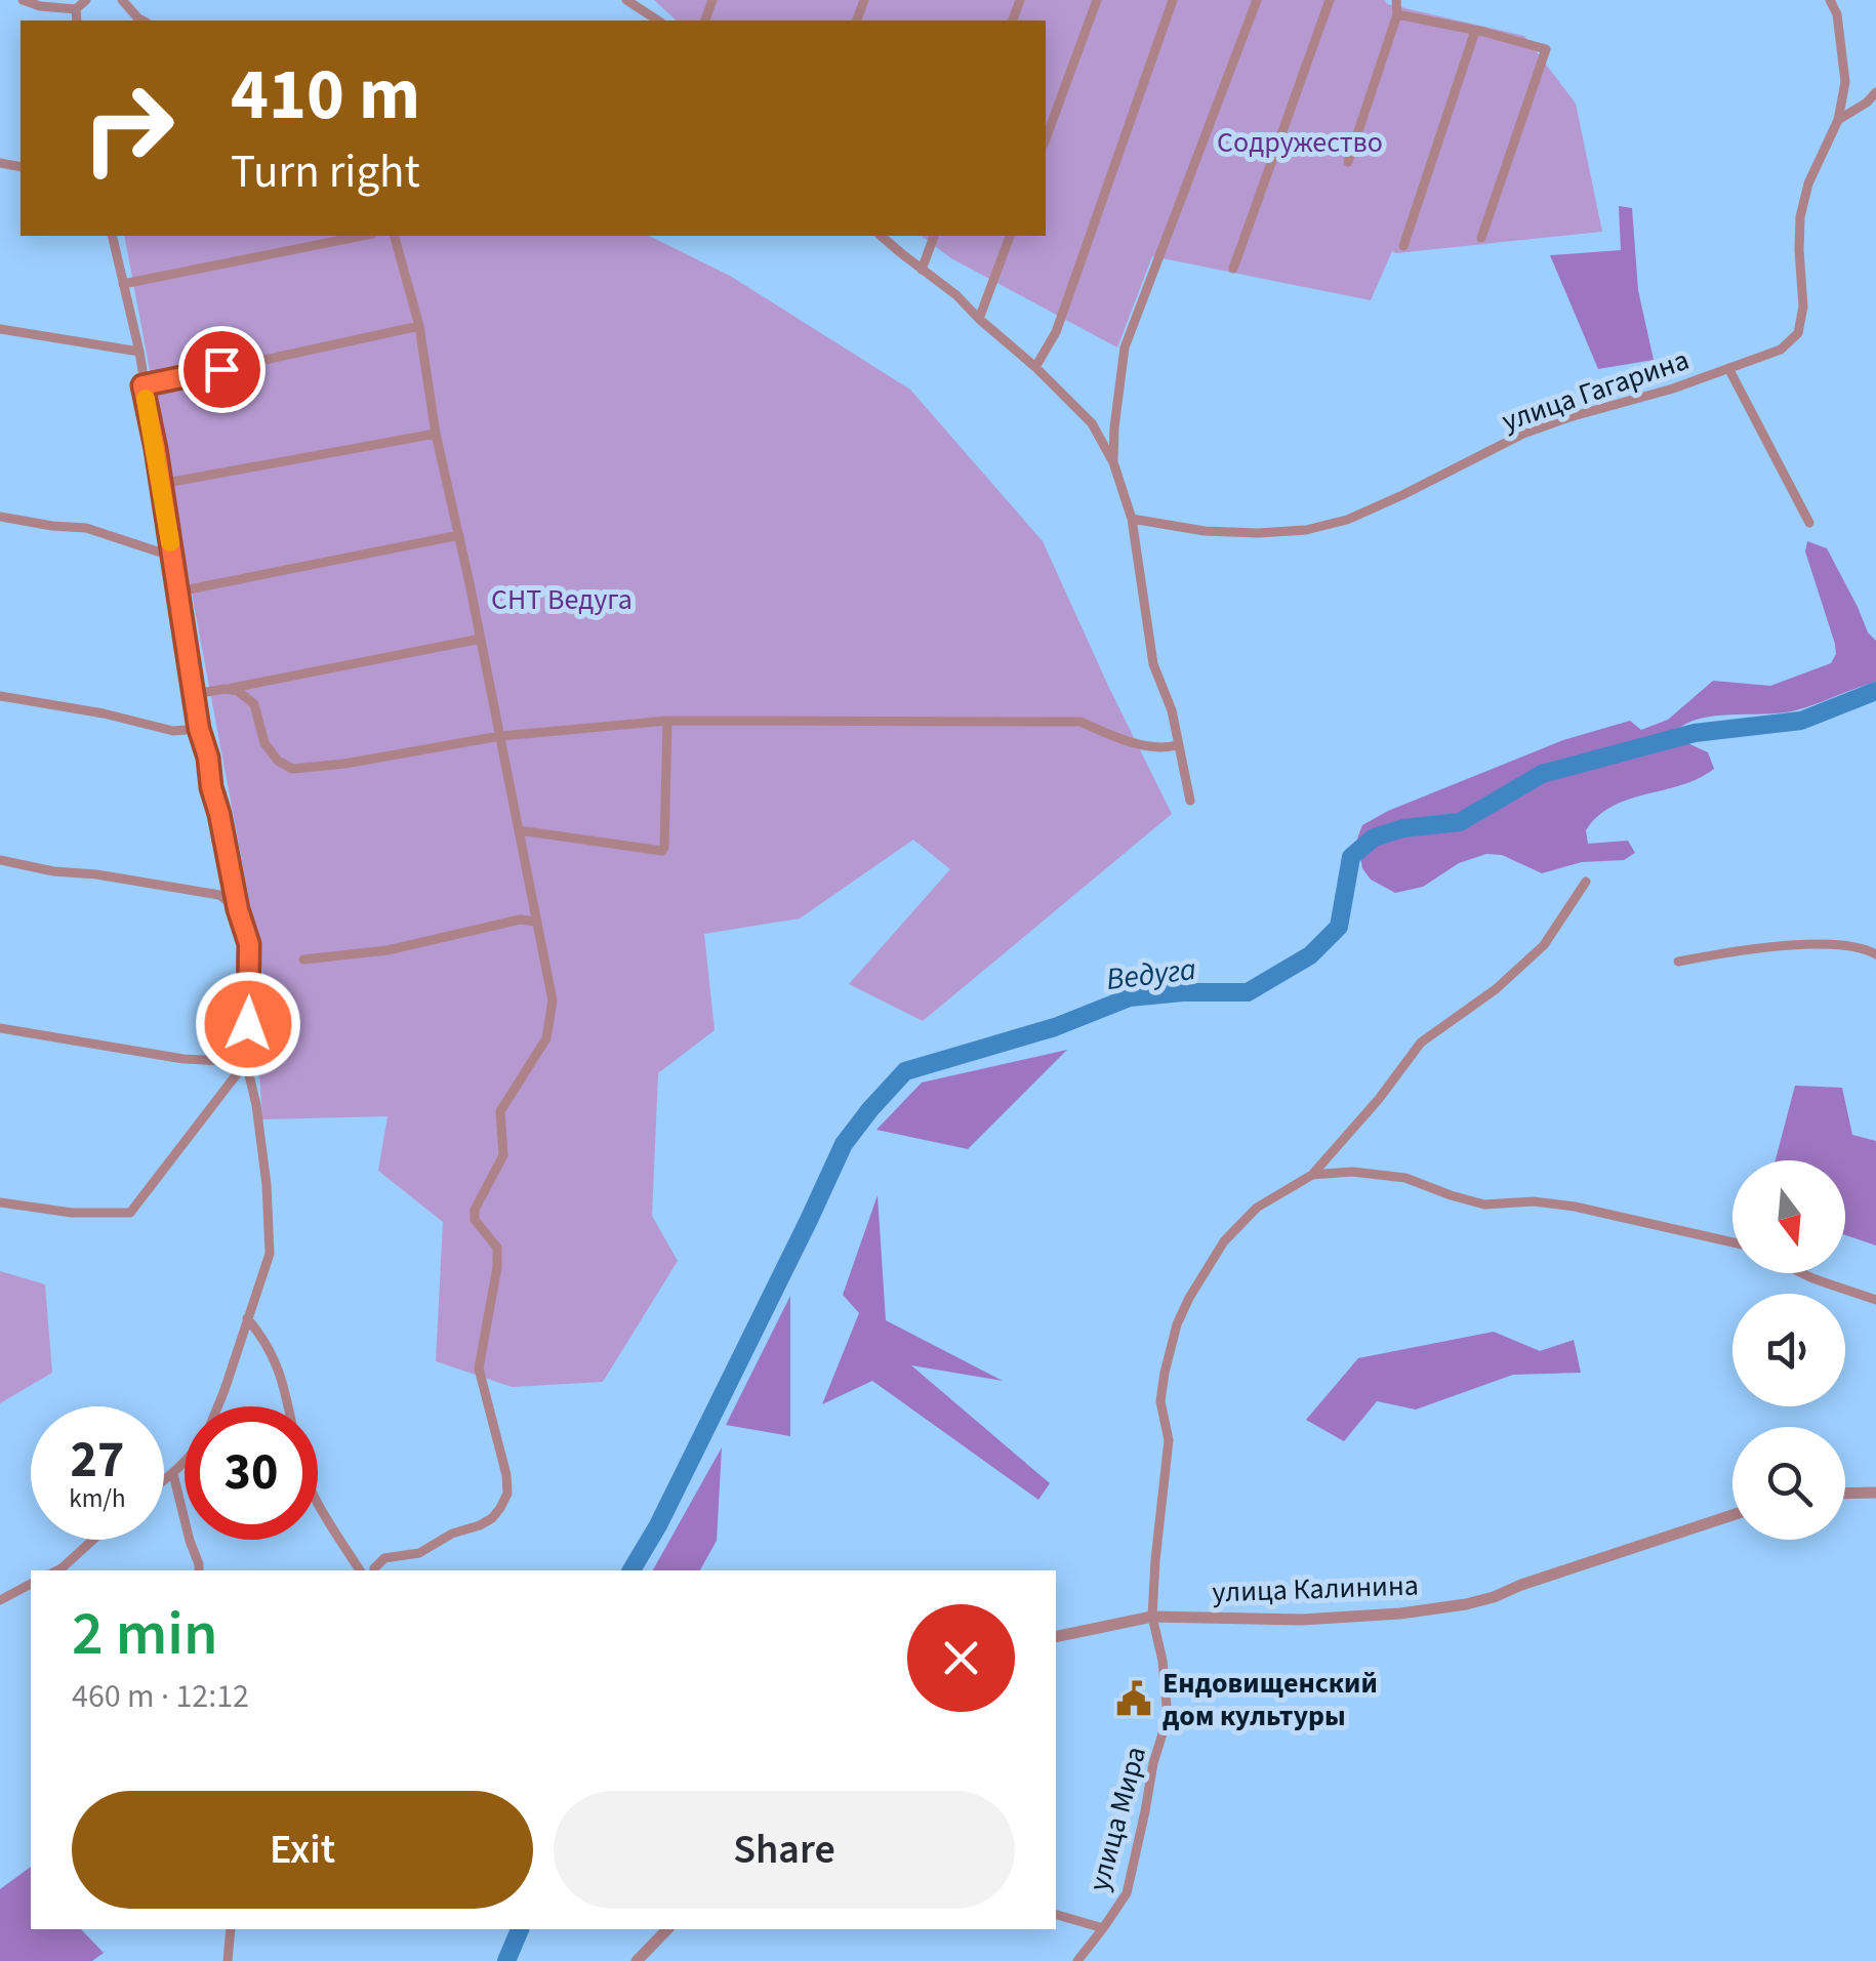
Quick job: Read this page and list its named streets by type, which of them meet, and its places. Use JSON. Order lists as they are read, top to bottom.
{
  "streets": {
    "street": ["улица Гагарина", "улица Калинина", "улица Мира"]
  },
  "crossings": [
    ["улица Калинина", "улица Мира"]
  ],
  "water": ["Ведуга"],
  "parks": ["Содружество", "СНТ Ведуга"],
  "places": {
    "public building": ["Ендовищенский дом культуры"]
  },
  "north": "bottom",
  "page": {
    "turn": ["410 m", "Turn right"],
    "speed": "27 km/h",
    "limit": "30",
    "heading": ["2 min", "460 m · 12:12"],
    "buttons": ["Exit", "Share"]
  }
}
